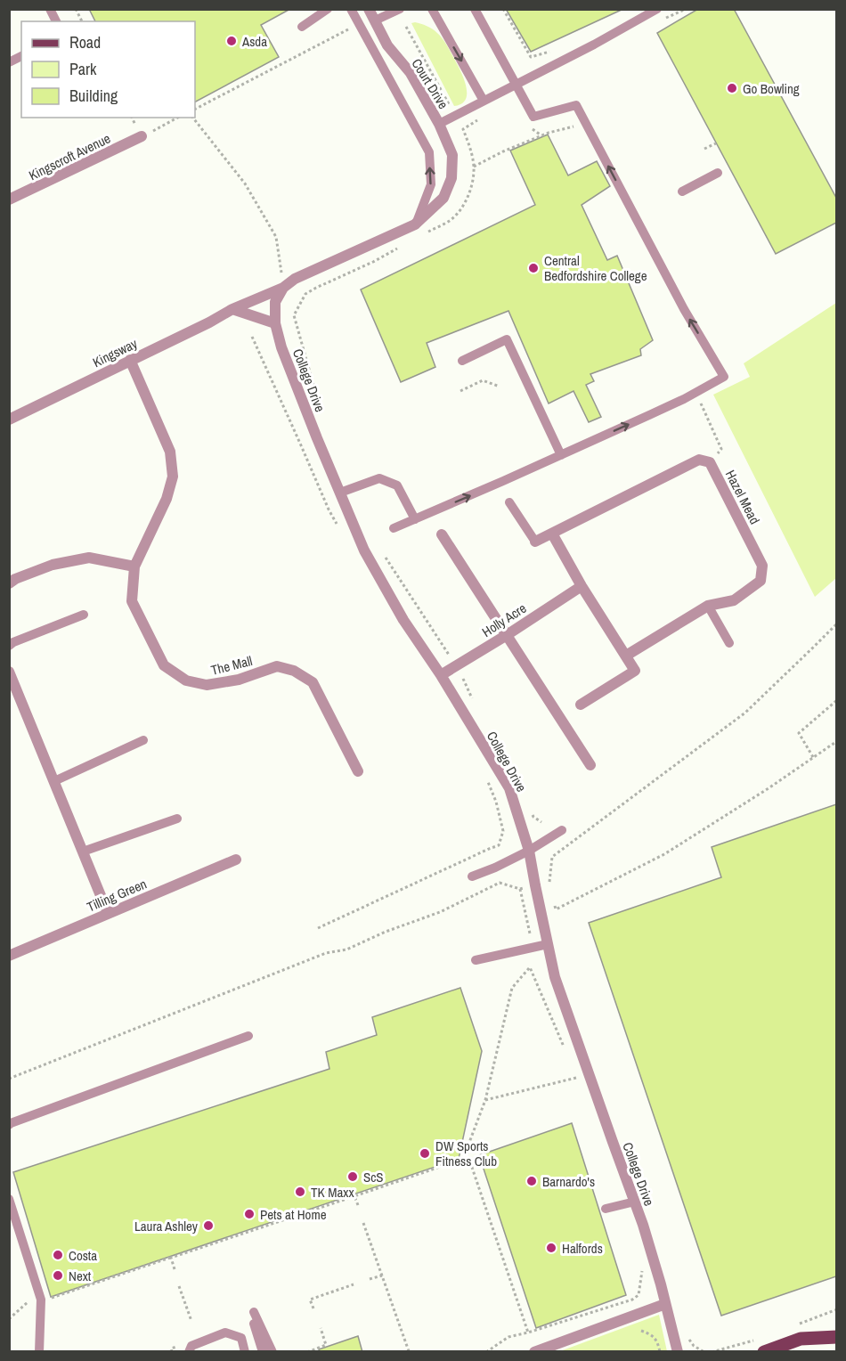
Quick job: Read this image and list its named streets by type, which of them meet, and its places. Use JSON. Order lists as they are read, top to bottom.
{
  "streets": {
    "street": [
      "Court Drive",
      "Kingscroft Avenue",
      "Kingsway",
      "College Drive",
      "Hazel Mead",
      "Holly Acre",
      "The Mall",
      "Tilling Green"
    ]
  },
  "crossings": [
    ["Kingsway", "College Drive"],
    ["Kingsway", "The Mall"],
    ["College Drive", "Holly Acre"]
  ],
  "places": [
    "Asda",
    "Go Bowling",
    "Central Bedfordshire College",
    "DW Sports Fitness Club",
    "ScS",
    "Barnardo's",
    "TK Maxx",
    "Pets at Home",
    "Laura Ashley",
    "Halfords",
    "Costa",
    "Next"
  ],
  "legend": ["Road", "Park", "Building"]
}
